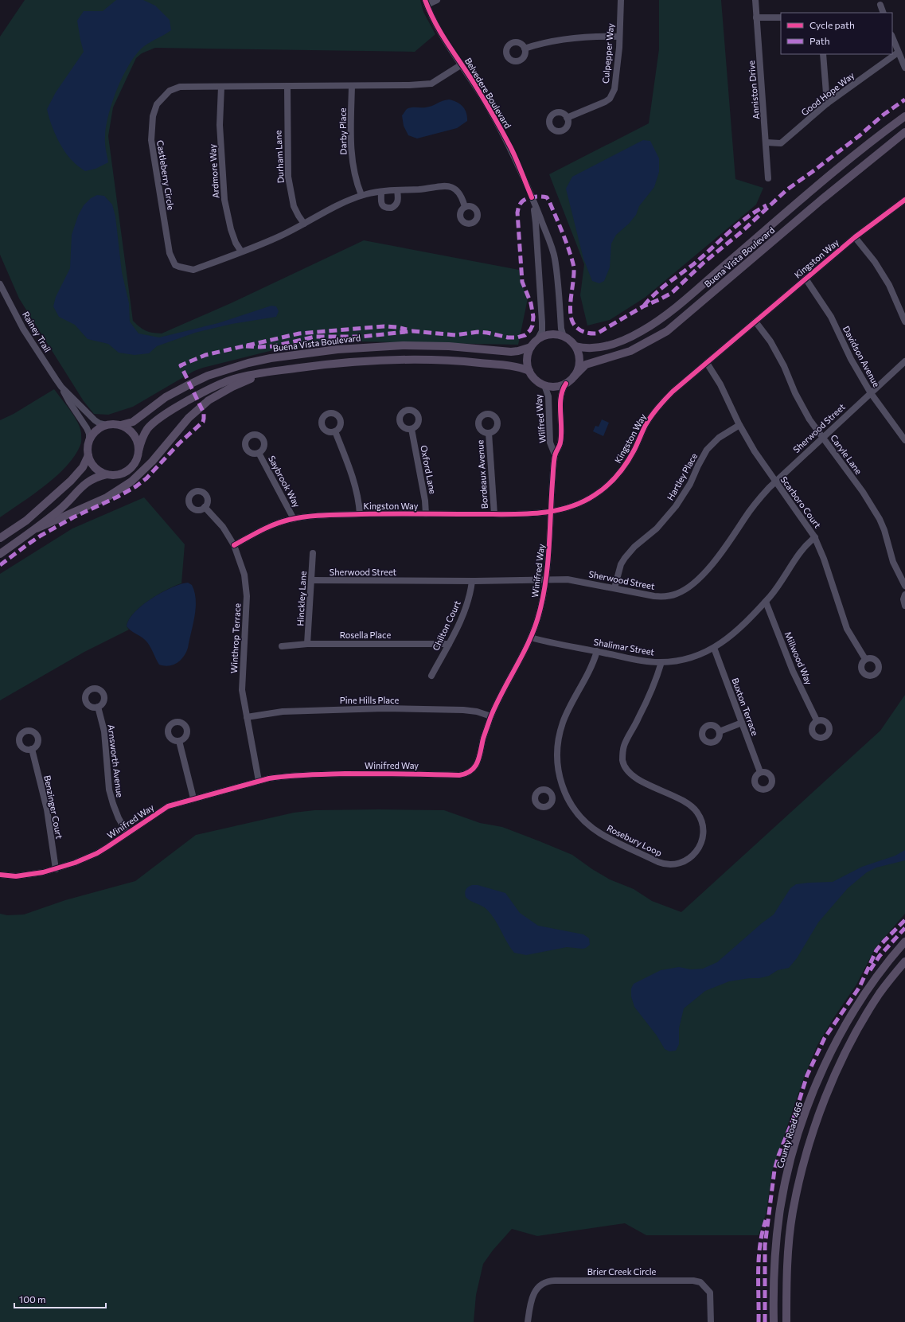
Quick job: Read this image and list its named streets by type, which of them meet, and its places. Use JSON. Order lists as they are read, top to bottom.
{
  "streets": {
    "main road": ["Buena Vista Boulevard", "County Road 466"],
    "street": [
      "Culpepper Way",
      "Anniston Drive",
      "Belvedere Boulevard",
      "Good Hope Way",
      "Darby Place",
      "Durham Lane",
      "Ardmore Way",
      "Castleberry Circle",
      "Kingston Way",
      "Rainey Trail",
      "Davidson Avenue",
      "Wilfred Way",
      "Sherwood Street",
      "Caryle Lane",
      "Oxford Lane",
      "Bordeaux Avenue",
      "Hartley Place",
      "Saybrook Way",
      "Scarboro Court",
      "Winifred Way",
      "Hinckley Lane",
      "Chilton Court",
      "Rosella Place",
      "Winthrop Terrace",
      "Shalimar Street",
      "Millwood Way",
      "Pine Hills Place",
      "Buxton Terrace",
      "Arnsworth Avenue",
      "Benzinger Court",
      "Rosebury Loop",
      "Brier Creek Circle"
    ]
  },
  "crossings": [
    ["Anniston Drive", "Good Hope Way"],
    ["Belvedere Boulevard", "Castleberry Circle"],
    ["Belvedere Boulevard", "Buena Vista Boulevard"],
    ["Belvedere Boulevard", "Wilfred Way"],
    ["Darby Place", "Castleberry Circle"],
    ["Durham Lane", "Castleberry Circle"],
    ["Ardmore Way", "Castleberry Circle"],
    ["Buena Vista Boulevard", "Rainey Trail"],
    ["Buena Vista Boulevard", "Wilfred Way"],
    ["Kingston Way", "Davidson Avenue"],
    ["Kingston Way", "Caryle Lane"],
    ["Kingston Way", "Oxford Lane"],
    ["Kingston Way", "Bordeaux Avenue"],
    ["Kingston Way", "Saybrook Way"],
    ["Kingston Way", "Scarboro Court"],
    ["Kingston Way", "Winifred Way"],
    ["Kingston Way", "Winthrop Terrace"],
    ["Davidson Avenue", "Sherwood Street"],
    ["Wilfred Way", "Winifred Way"],
    ["Sherwood Street", "Caryle Lane"],
    ["Sherwood Street", "Hartley Place"],
    ["Sherwood Street", "Scarboro Court"],
    ["Sherwood Street", "Winifred Way"],
    ["Sherwood Street", "Hinckley Lane"],
    ["Sherwood Street", "Chilton Court"],
    ["Hartley Place", "Scarboro Court"],
    ["Scarboro Court", "Shalimar Street"],
    ["Winifred Way", "Winthrop Terrace"],
    ["Winifred Way", "Shalimar Street"],
    ["Winifred Way", "Pine Hills Place"],
    ["Winifred Way", "Arnsworth Avenue"],
    ["Winifred Way", "Benzinger Court"],
    ["Hinckley Lane", "Rosella Place"],
    ["Chilton Court", "Rosella Place"],
    ["Winthrop Terrace", "Pine Hills Place"],
    ["Shalimar Street", "Millwood Way"],
    ["Shalimar Street", "Buxton Terrace"],
    ["Shalimar Street", "Rosebury Loop"]
  ],
  "legend": ["Cycle path", "Path"],
  "scale_bar": "100 m"
}
